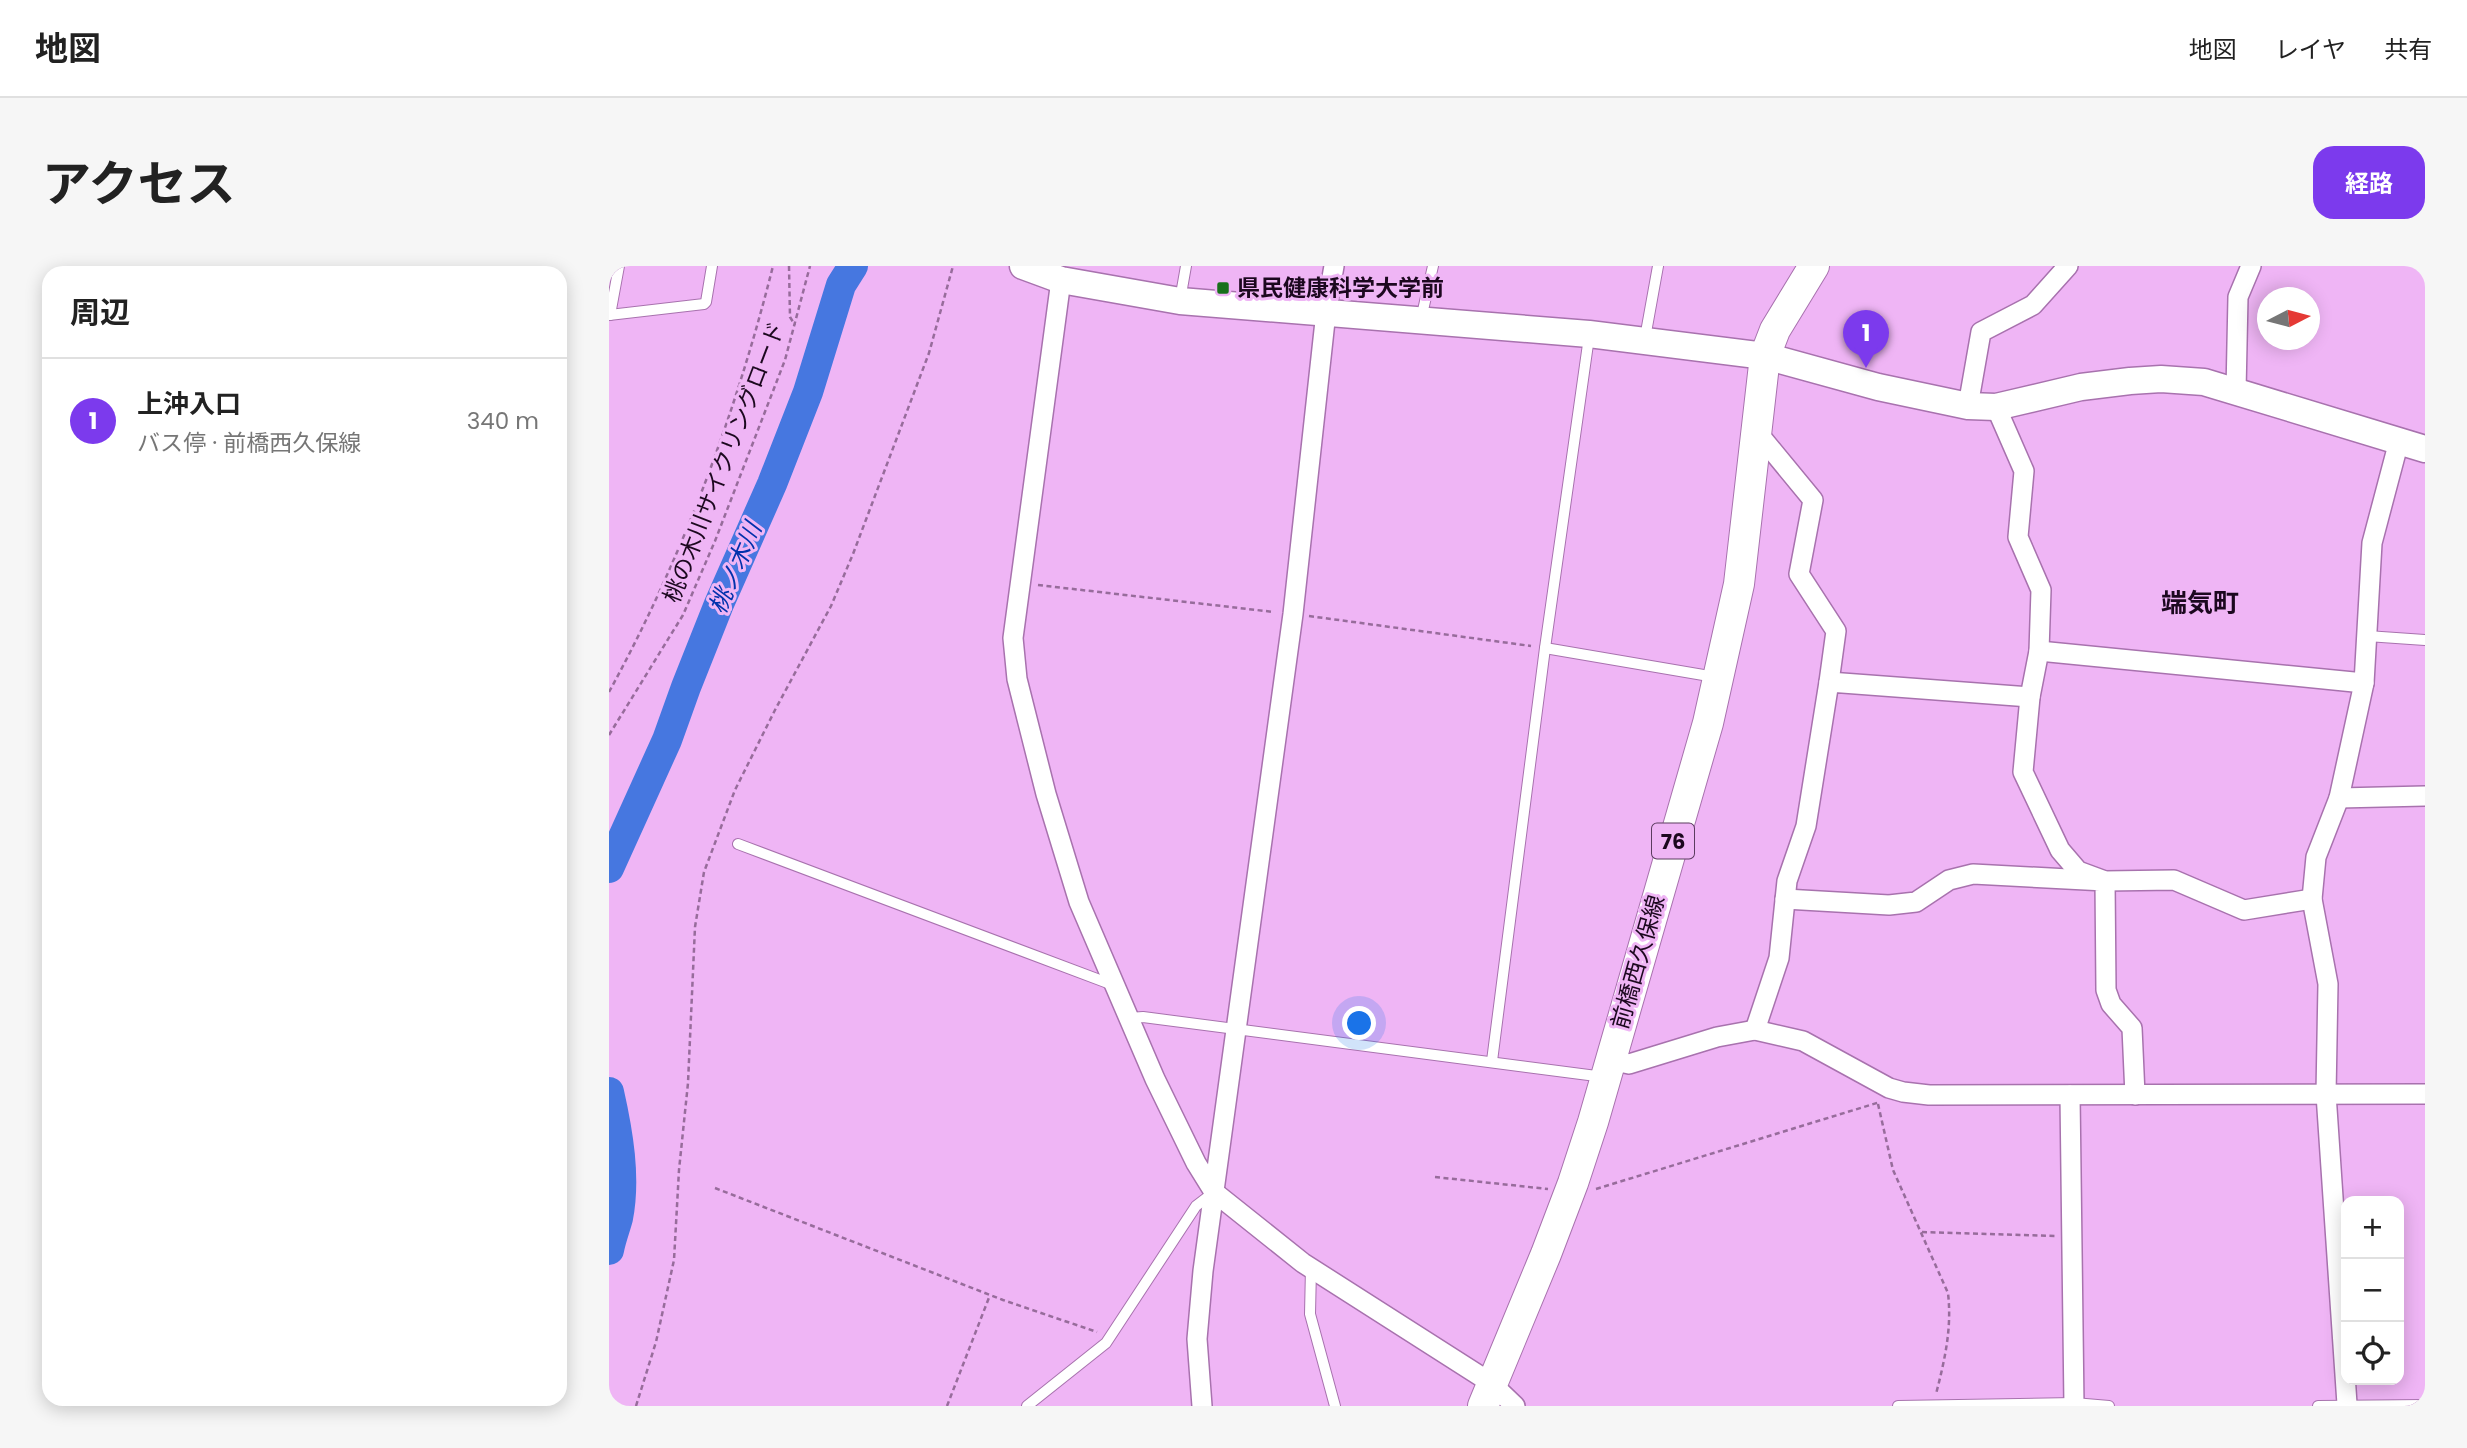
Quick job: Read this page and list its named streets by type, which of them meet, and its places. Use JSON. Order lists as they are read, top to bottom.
{
  "streets": {
    "main road": ["76", "前橋西久保線"],
    "path": ["桃の木川サイクリングロード"]
  },
  "districts": ["端気町"],
  "water": ["桃ノ木川"],
  "places": {
    "transit": ["県民健康科学大学前"]
  },
  "north": "right",
  "page": {
    "header": "地図",
    "nav": ["地図", "レイヤ", "共有"],
    "title": "アクセス",
    "buttons": "経路",
    "heading": "周辺",
    "pins": "1",
    "list": [
      {
        "mark": "1",
        "name": "上沖入口",
        "note": "バス停 · 前橋西久保線",
        "value": "340 m"
      }
    ],
    "map_buttons": ["+", "−"]
  }
}
